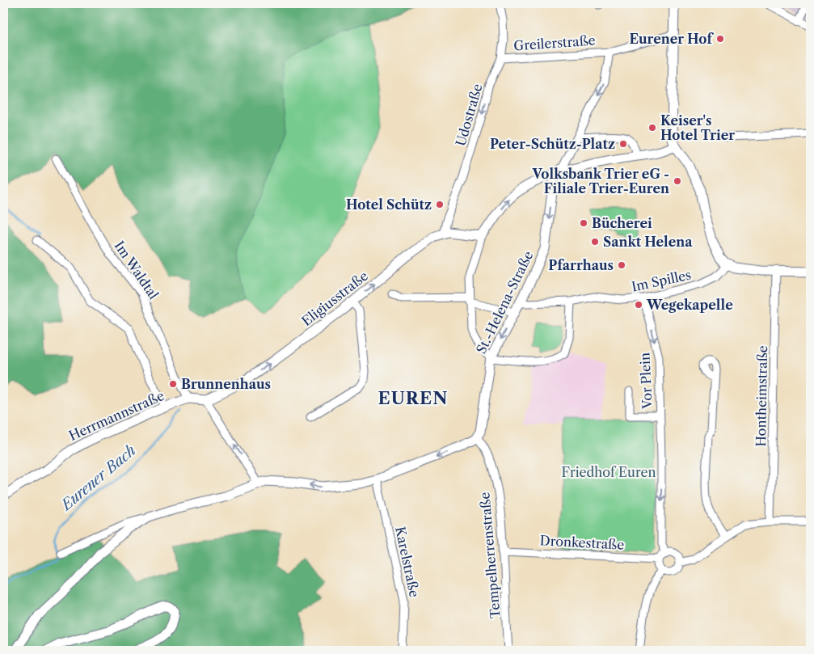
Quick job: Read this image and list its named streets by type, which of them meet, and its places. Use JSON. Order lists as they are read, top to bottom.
{
  "streets": {
    "street": [
      "Greilerstraße",
      "Udostraße",
      "Im Waldtal",
      "Im Spilles",
      "Eligiusstraße",
      "St.-Helena-Straße",
      "Vor Plein",
      "Hontheimstraße",
      "Herrmannstraße",
      "Dronkestraße",
      "Tempelherrenstraße",
      "Karelstraße"
    ]
  },
  "crossings": [
    ["Greilerstraße", "Udostraße"],
    ["Udostraße", "Eligiusstraße"],
    ["Im Waldtal", "Herrmannstraße"],
    ["Im Spilles", "St.-Helena-Straße"],
    ["Im Spilles", "Vor Plein"],
    ["Eligiusstraße", "Herrmannstraße"],
    ["St.-Helena-Straße", "Tempelherrenstraße"],
    ["Vor Plein", "Dronkestraße"],
    ["Dronkestraße", "Tempelherrenstraße"]
  ],
  "one_way": ["Udostraße", "Eligiusstraße", "St.-Helena-Straße"],
  "districts": ["EUREN"],
  "water": ["Eurener Bach"],
  "parks": ["Friedhof Euren"],
  "places": [
    "Eurener Hof",
    "Keiser's Hotel Trier",
    "Peter-Schütz-Platz",
    "Volksbank Trier eG - Filiale Trier-Euren",
    "Hotel Schütz",
    "Bücherei",
    "Sankt Helena",
    "Pfarrhaus",
    "Wegekapelle",
    "Brunnenhaus"
  ]
}
